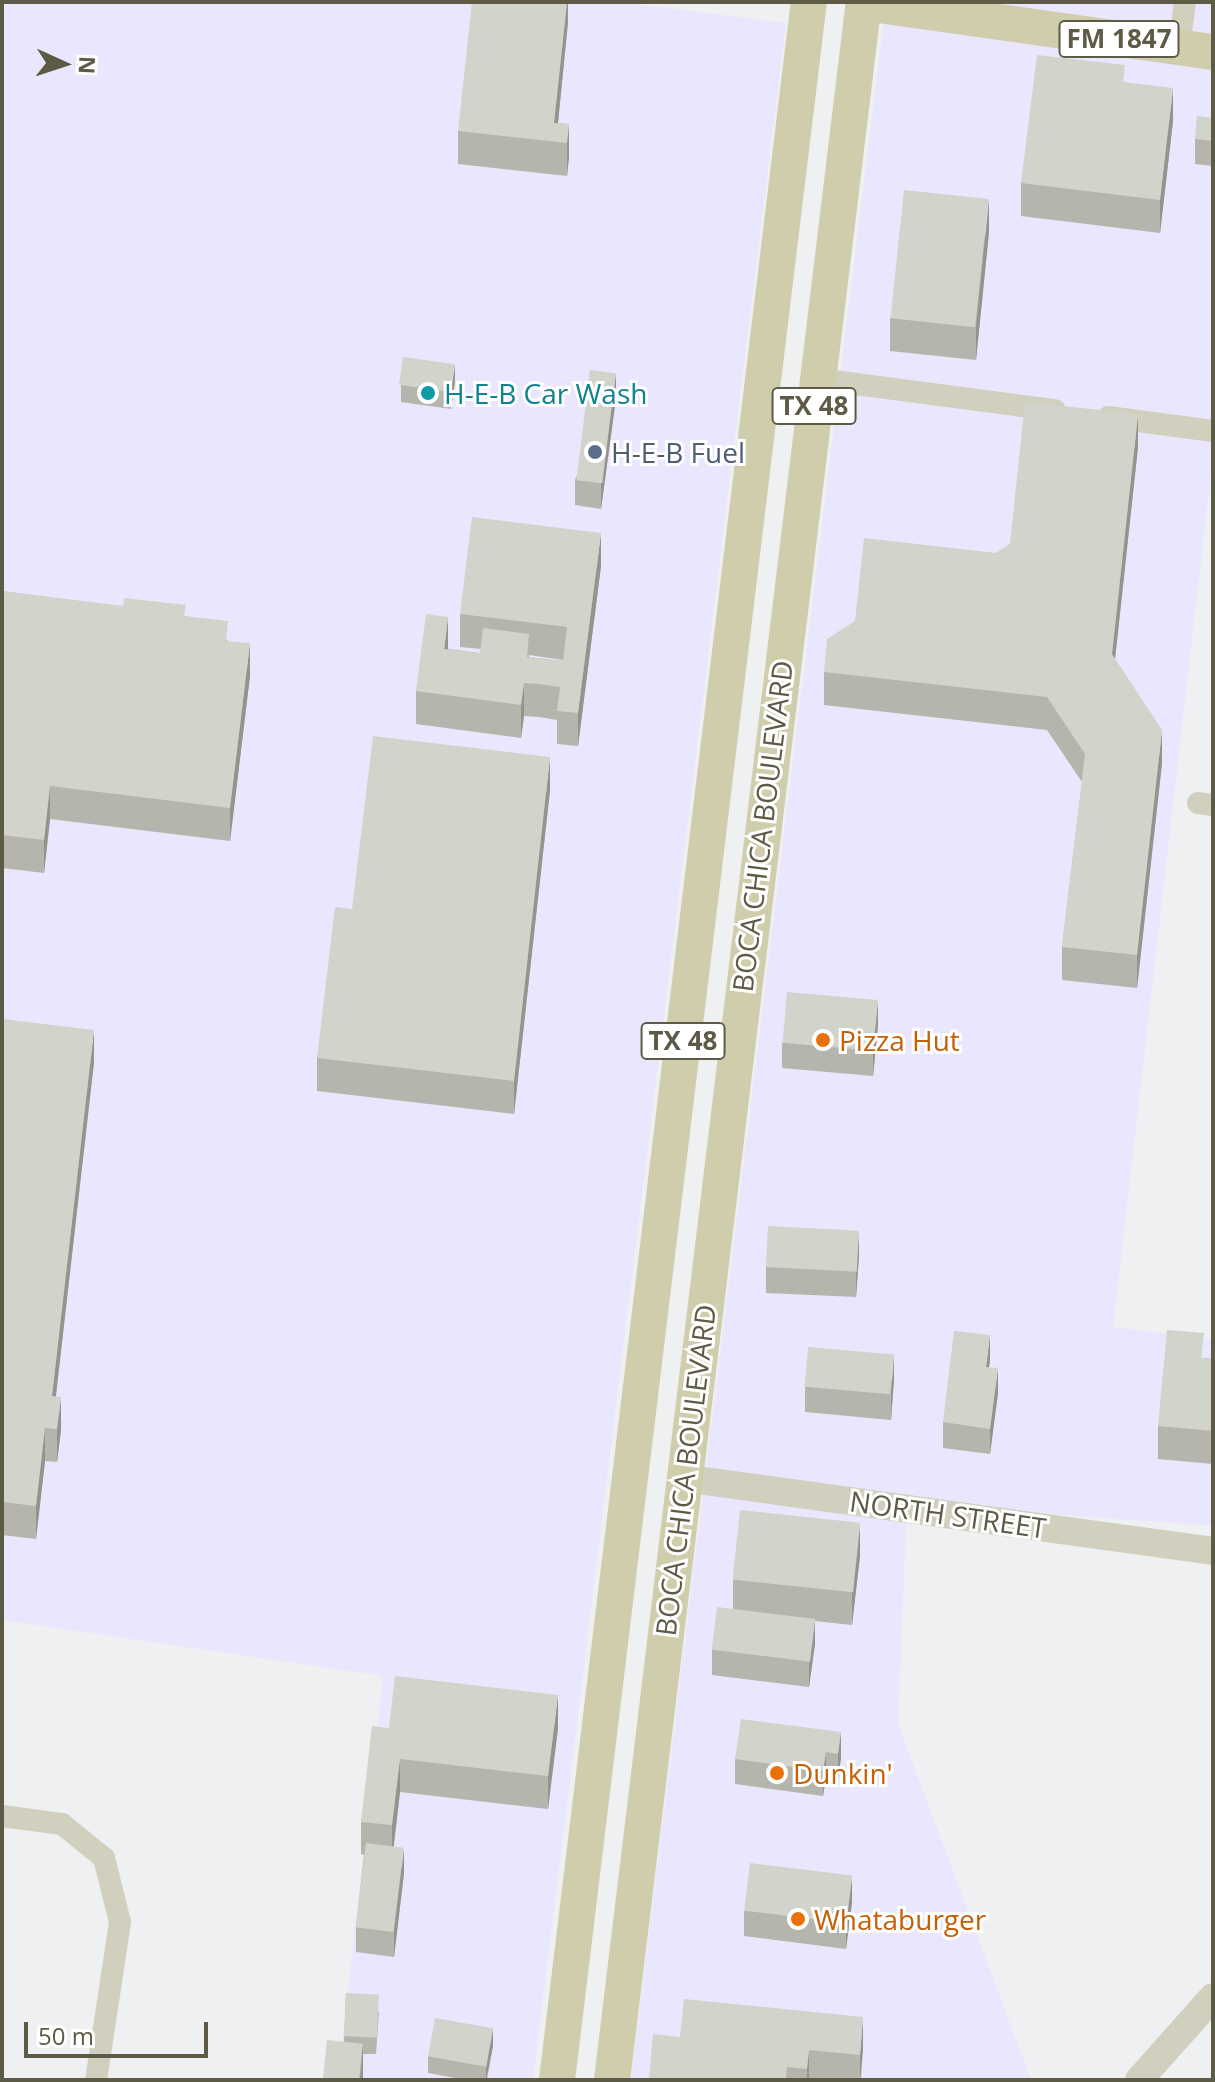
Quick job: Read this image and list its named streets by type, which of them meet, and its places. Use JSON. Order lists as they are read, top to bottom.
{
  "streets": {
    "main road": ["FM 1847", "TX 48", "BOCA CHICA BOULEVARD"],
    "street": ["NORTH STREET"]
  },
  "crossings": [
    ["FM 1847", "BOCA CHICA BOULEVARD"],
    ["BOCA CHICA BOULEVARD", "NORTH STREET"]
  ],
  "places": [
    "H-E-B Car Wash",
    "H-E-B Fuel",
    "Pizza Hut",
    "Dunkin'",
    "Whataburger"
  ],
  "scale_bar": "50 m",
  "north": "right"
}
